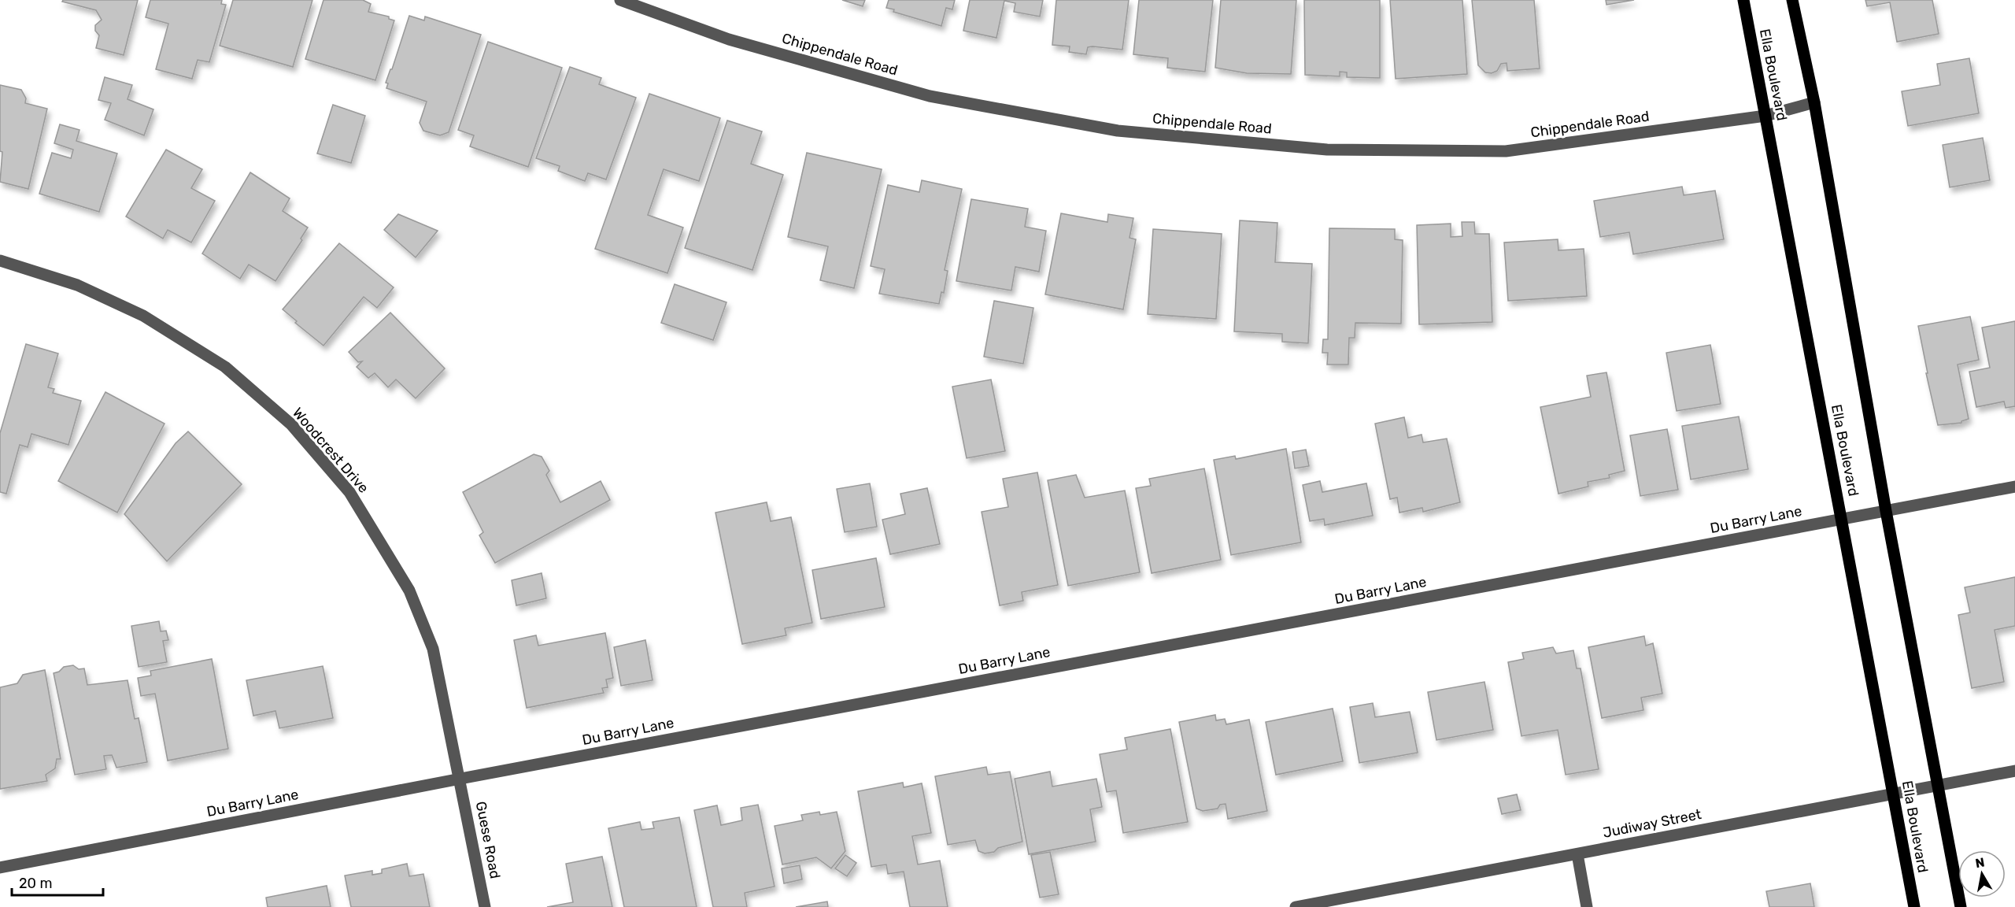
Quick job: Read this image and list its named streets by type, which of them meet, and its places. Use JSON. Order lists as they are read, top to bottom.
{
  "streets": {
    "main road": ["Ella Boulevard"],
    "street": [
      "Chippendale Road",
      "Woodcrest Drive",
      "Du Barry Lane",
      "Judiway Street",
      "Guese Road"
    ]
  },
  "crossings": [
    ["Chippendale Road", "Ella Boulevard"],
    ["Ella Boulevard", "Du Barry Lane"],
    ["Ella Boulevard", "Judiway Street"],
    ["Woodcrest Drive", "Du Barry Lane"],
    ["Woodcrest Drive", "Guese Road"],
    ["Du Barry Lane", "Guese Road"]
  ],
  "scale_bar": "20 m",
  "north": "top"
}
